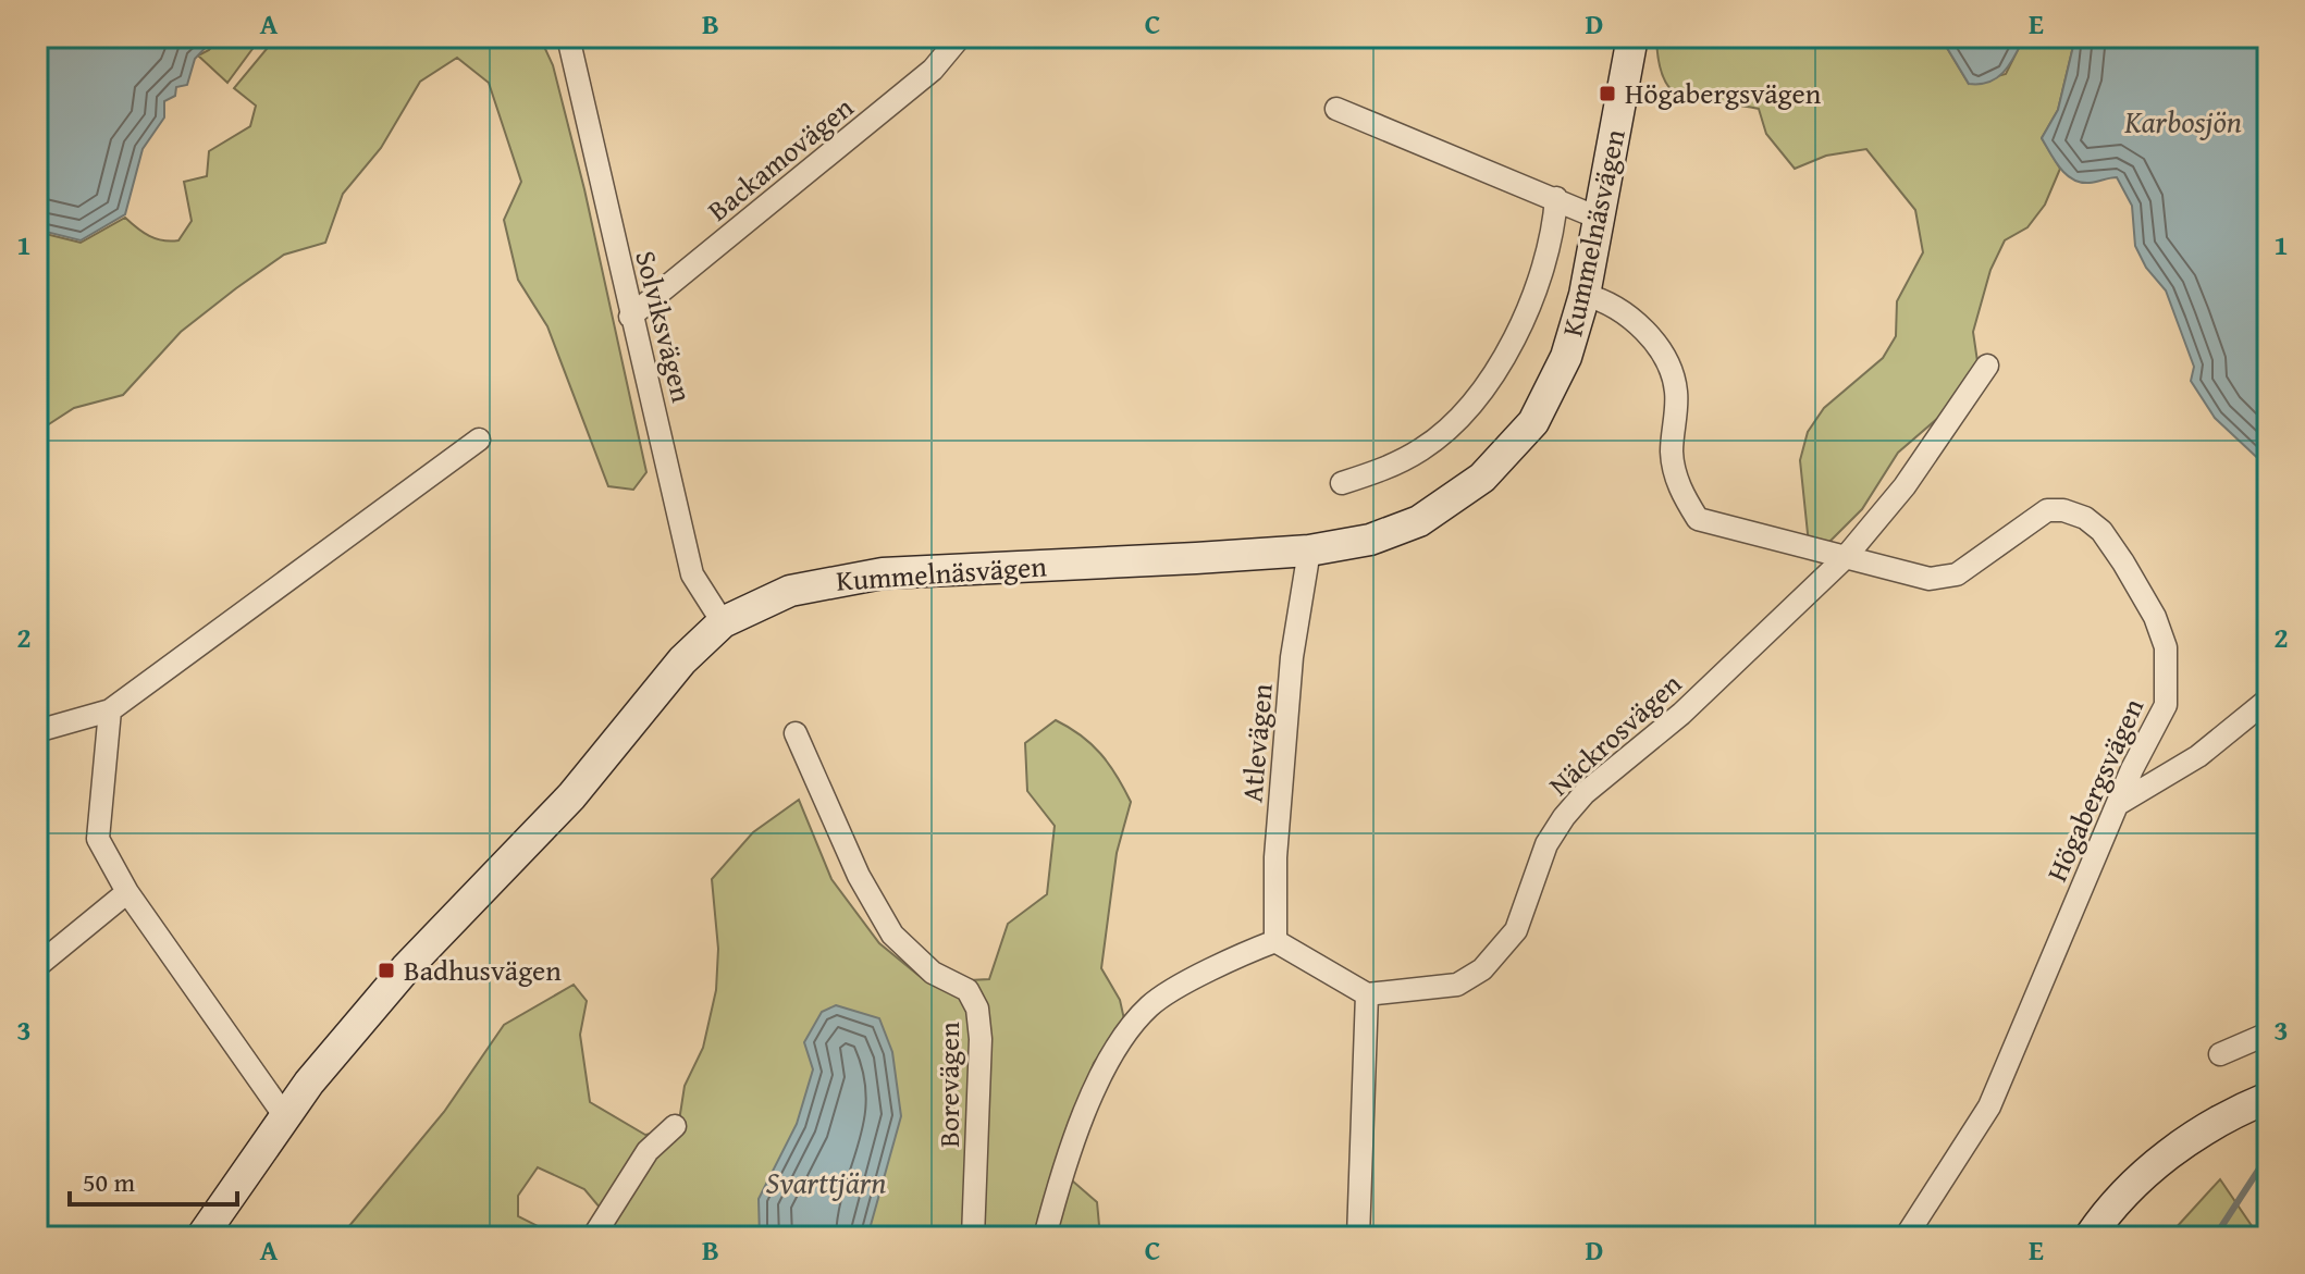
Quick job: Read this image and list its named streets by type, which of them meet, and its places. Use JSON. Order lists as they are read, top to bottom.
{
  "streets": {
    "street": [
      "Backamovägen",
      "Kummelnäsvägen",
      "Solviksvägen",
      "Näckrosvägen",
      "Atlevägen",
      "Högabergsvägen",
      "Borevägen"
    ]
  },
  "crossings": [
    ["Backamovägen", "Solviksvägen"],
    ["Kummelnäsvägen", "Solviksvägen"],
    ["Kummelnäsvägen", "Atlevägen"],
    ["Kummelnäsvägen", "Högabergsvägen"],
    ["Näckrosvägen", "Högabergsvägen"]
  ],
  "water": ["Karbosjön", "Svarttjärn"],
  "places": {
    "transit": ["Högabergsvägen", "Badhusvägen"]
  },
  "scale_bar": "50 m",
  "grid": {
    "columns": [
      "A",
      "B",
      "C",
      "D",
      "E"
    ],
    "rows": ["1", "2", "3"]
  }
}
